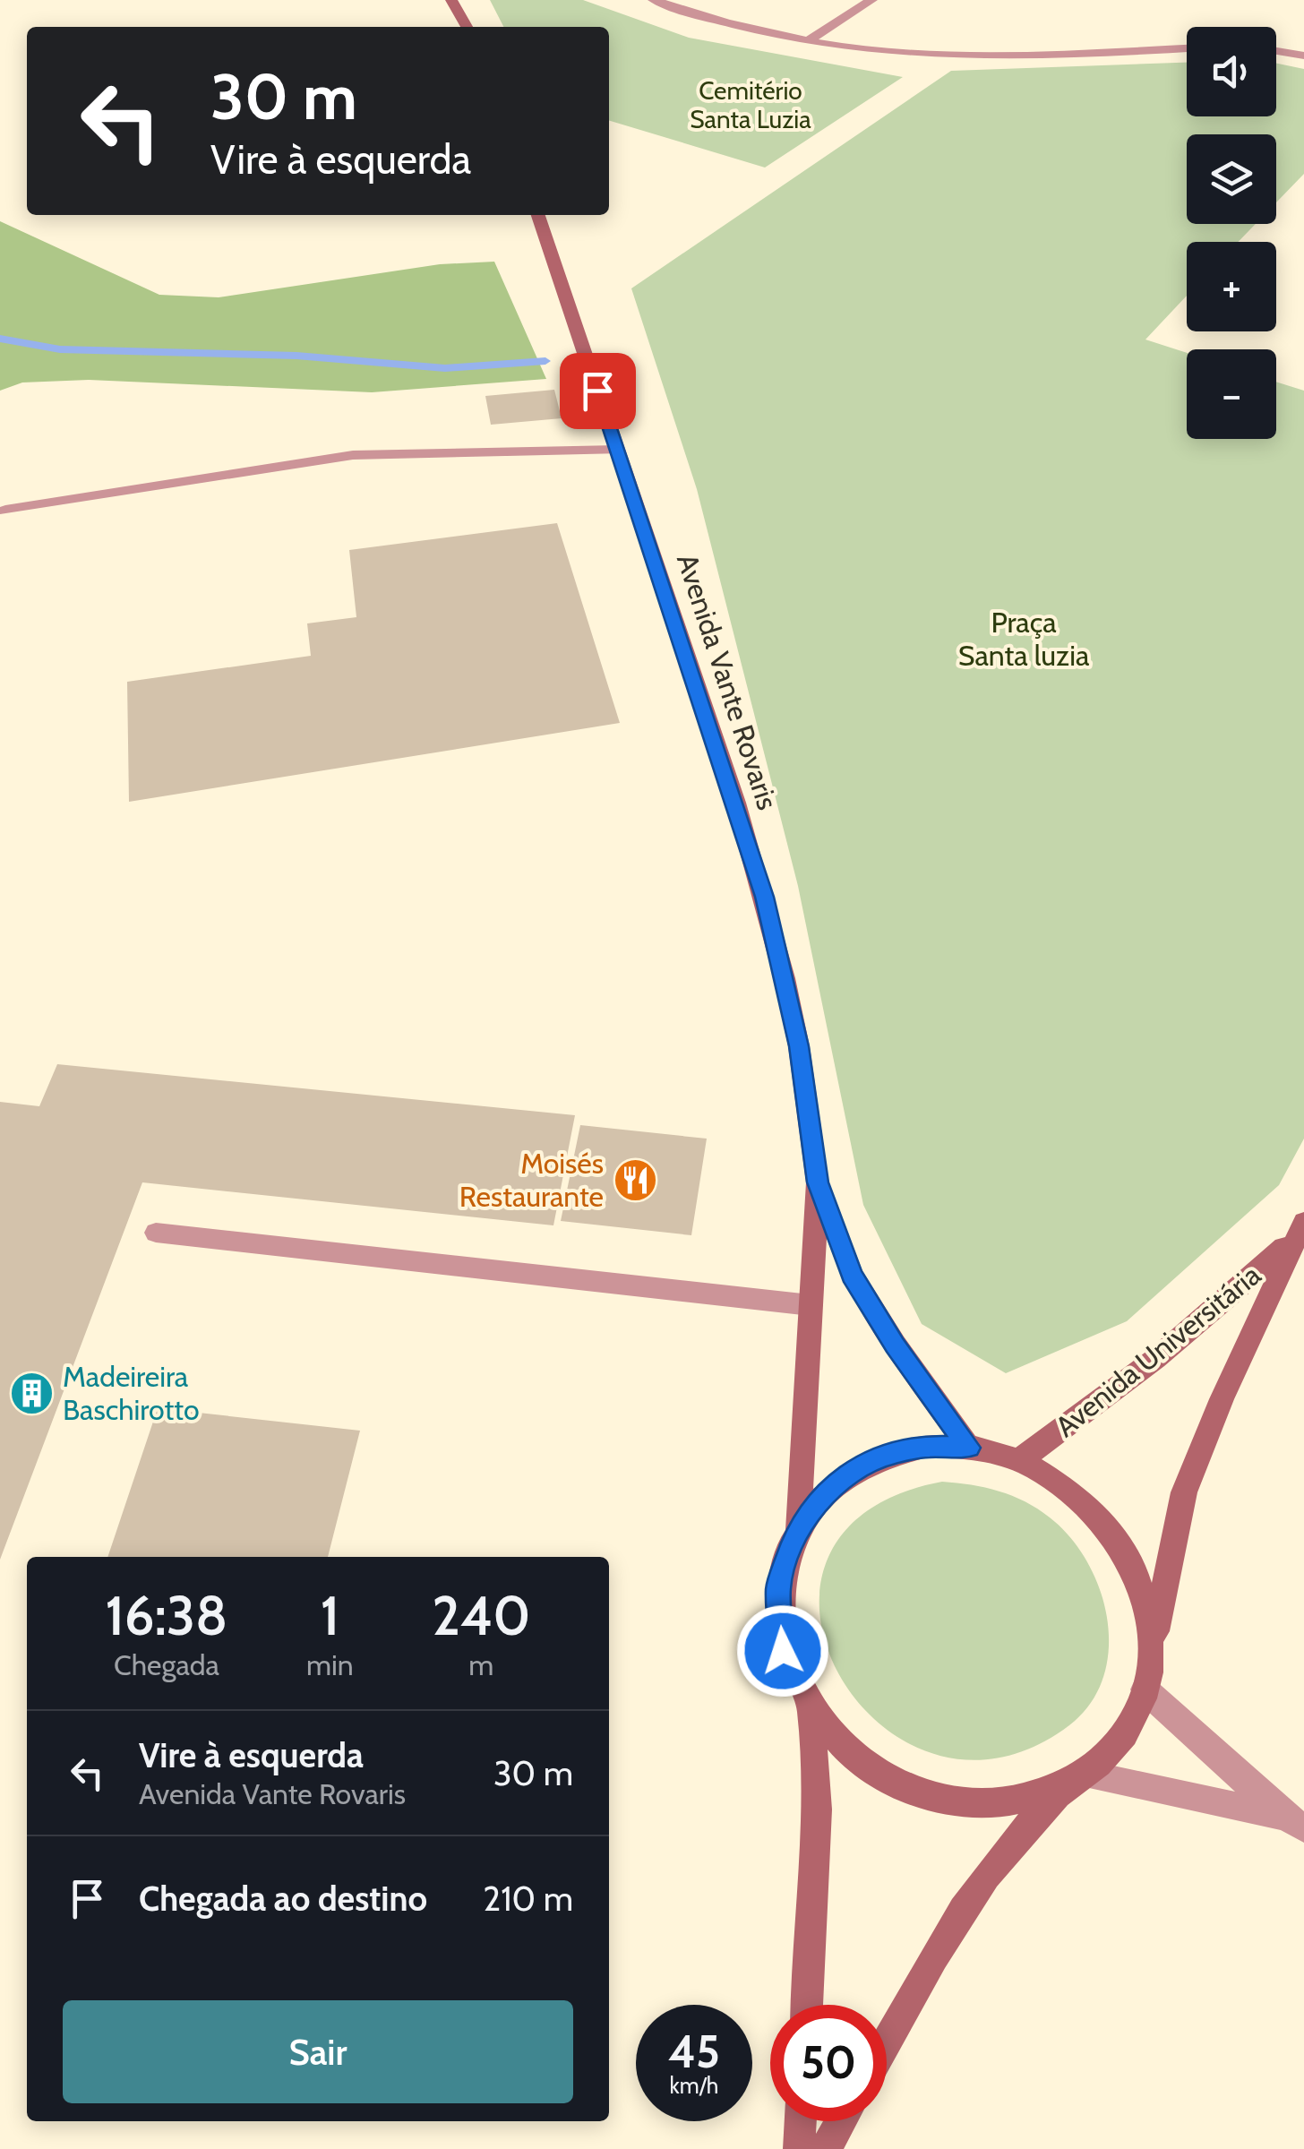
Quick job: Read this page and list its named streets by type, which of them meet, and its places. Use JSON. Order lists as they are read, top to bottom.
{
  "streets": {
    "main road": ["Avenida Vante Rovaris", "Avenida Universitária"]
  },
  "parks": ["Cemitério Santa Luzia", "Praça Santa luzia"],
  "places": {
    "restaurant": ["Moisés Restaurante"],
    "building": ["Madeireira Baschirotto"]
  },
  "page": {
    "map_buttons": ["+", "−"],
    "turn": ["30 m", "Vire à esquerda"],
    "eta": [
      "16:38",
      "Chegada",
      "1",
      "min",
      "240",
      "m"
    ],
    "list": [
      {
        "name": "Vire à esquerda",
        "note": "Avenida Vante Rovaris",
        "value": "30 m"
      },
      {
        "name": "Chegada ao destino",
        "value": "210 m"
      }
    ],
    "buttons": "Sair",
    "speed": "45 km/h",
    "limit": "50"
  }
}
